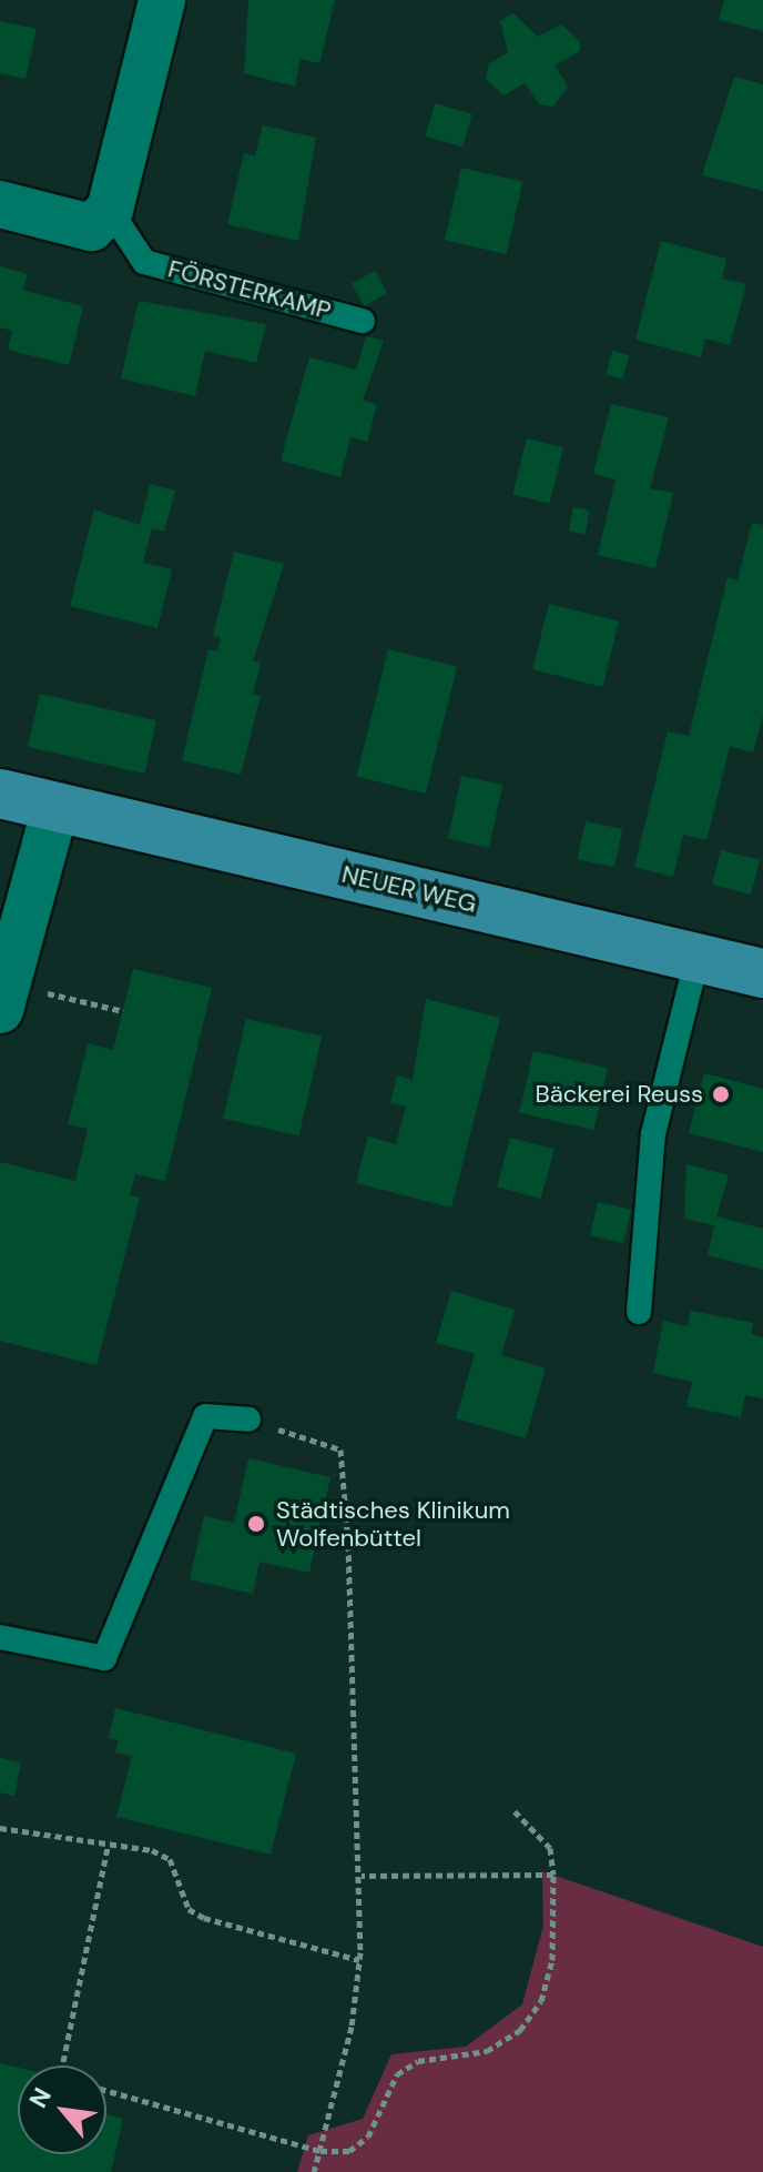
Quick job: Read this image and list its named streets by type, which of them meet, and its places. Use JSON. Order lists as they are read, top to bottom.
{
  "streets": {
    "main road": ["NEUER WEG"],
    "lane": ["FÖRSTERKAMP"]
  },
  "places": ["Bäckerei Reuss", "Städtisches Klinikum Wolfenbüttel"],
  "north": "top left"
}
